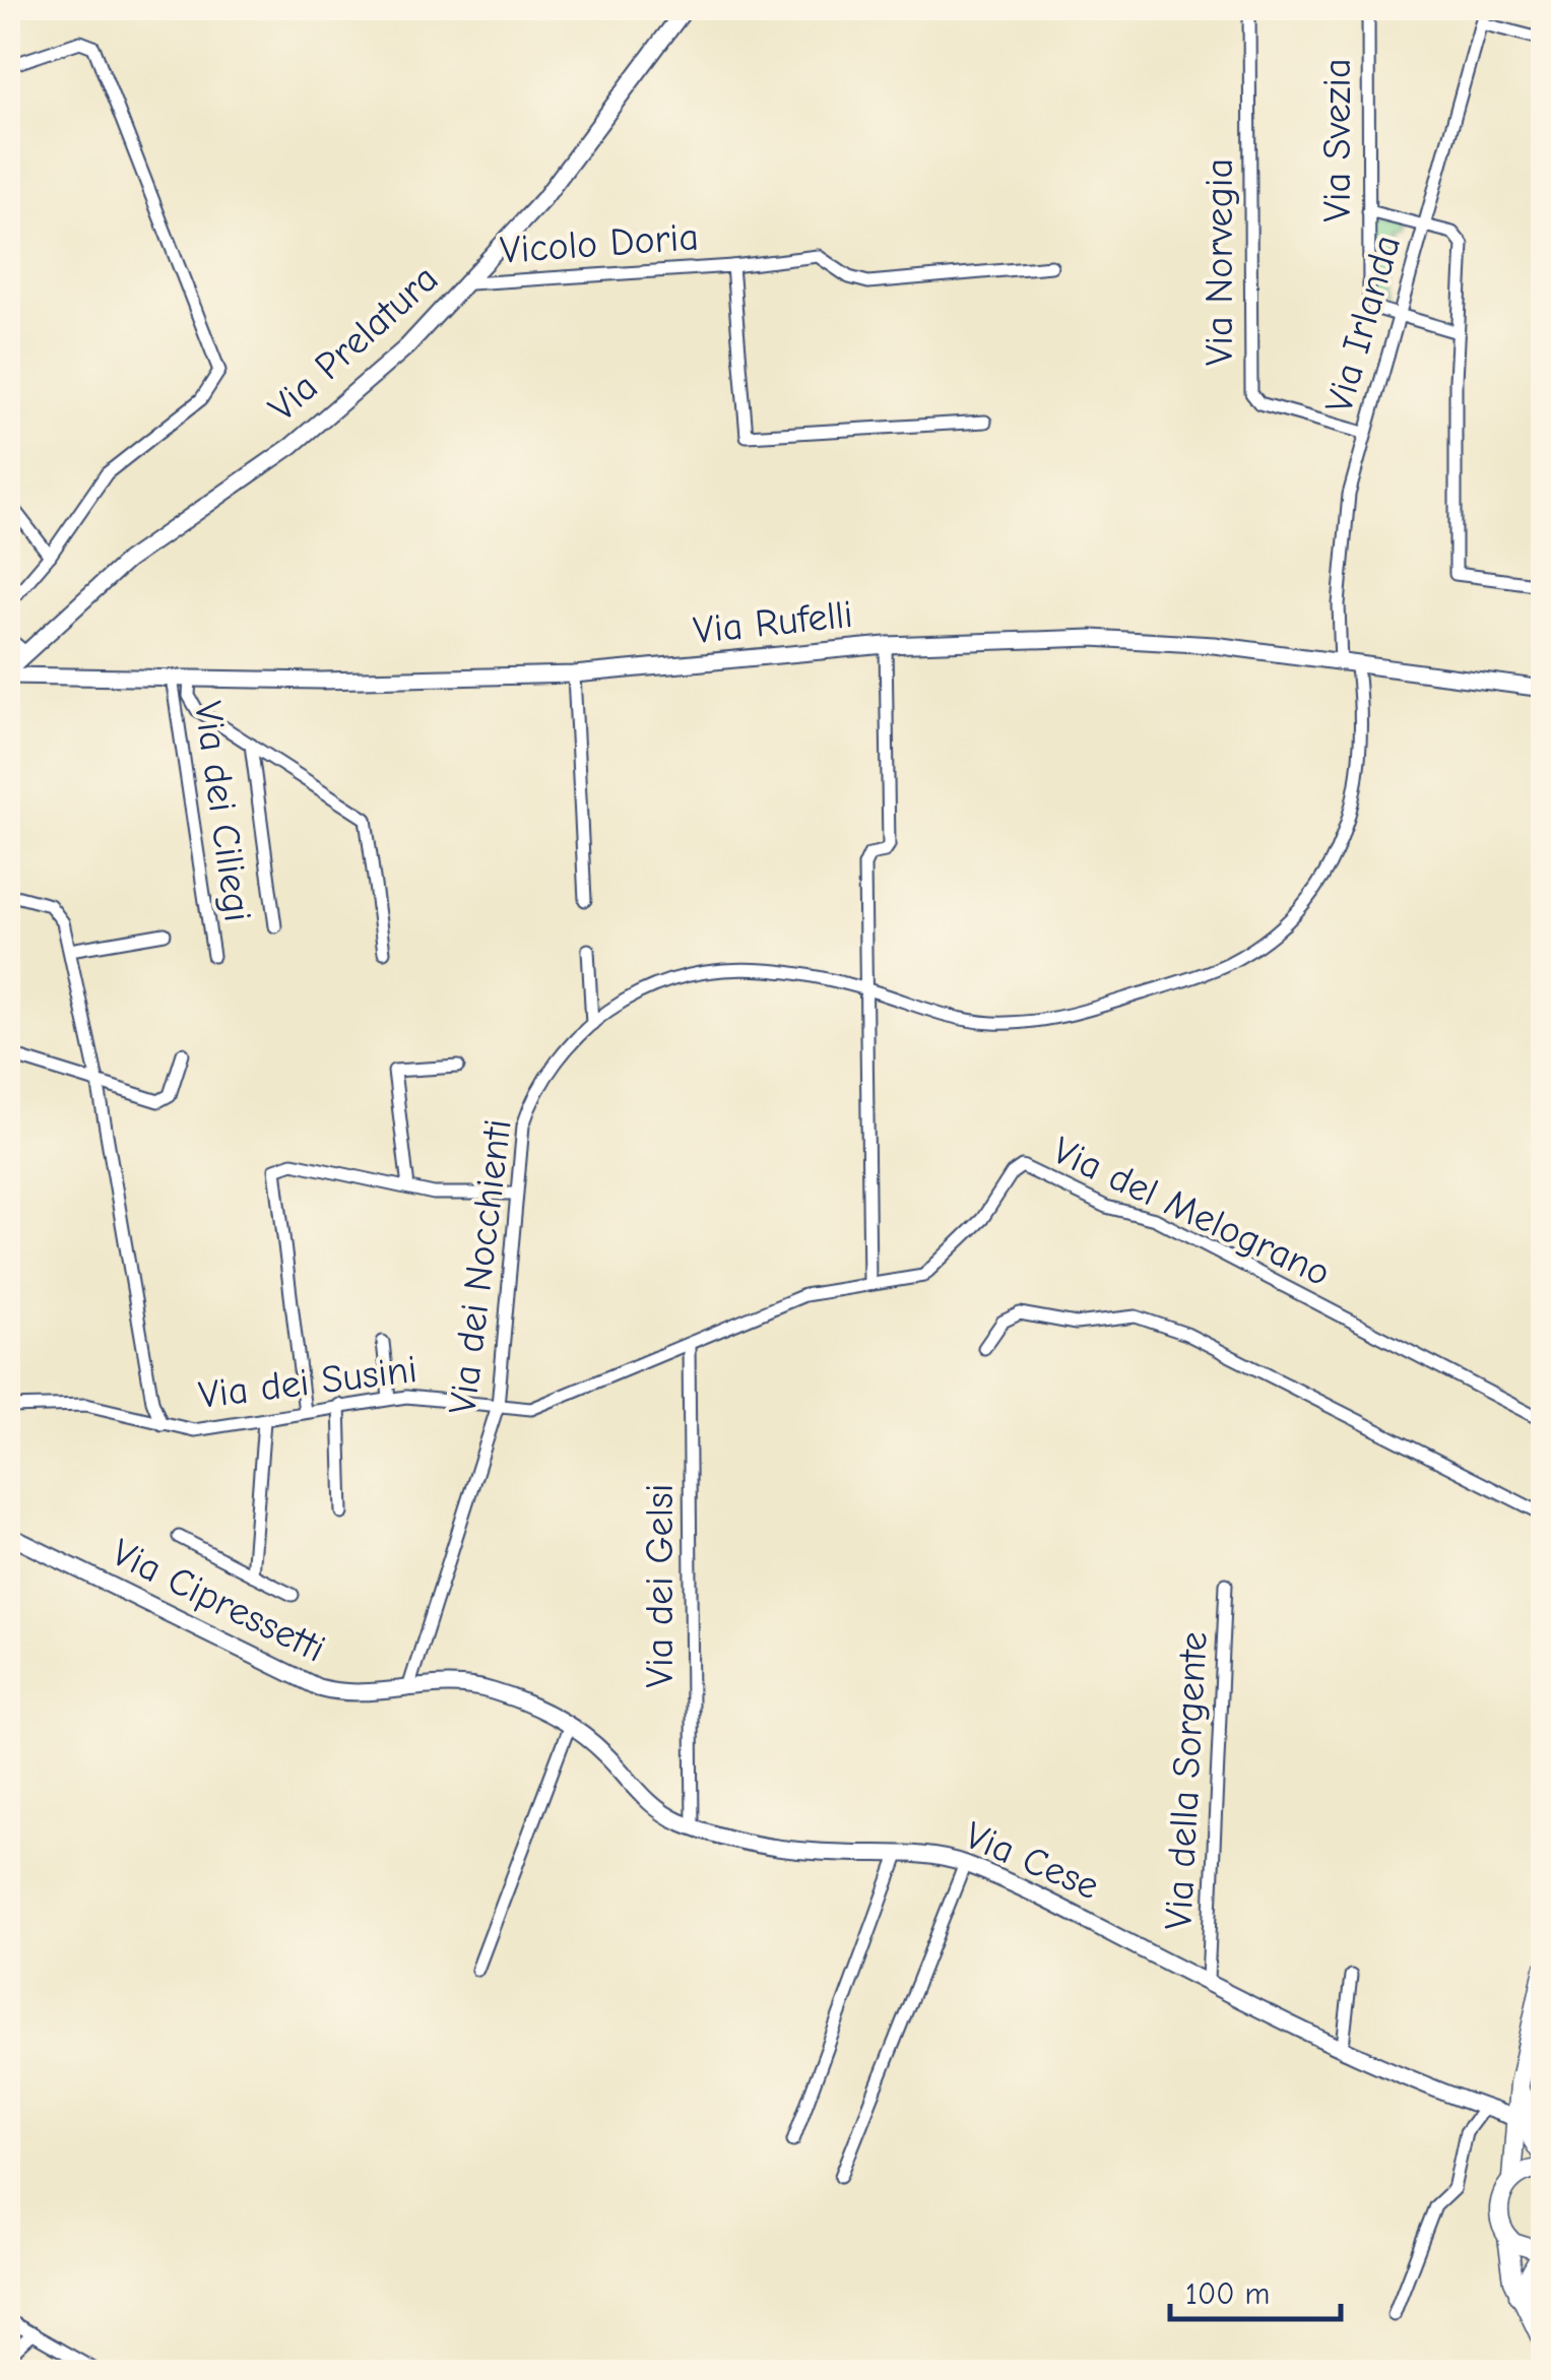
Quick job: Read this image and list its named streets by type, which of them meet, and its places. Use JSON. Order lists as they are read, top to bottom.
{
  "streets": {
    "street": [
      "Via Svezia",
      "Vicolo Doria",
      "Via Norvegia",
      "Via Irlanda",
      "Via Prelatura",
      "Via Rufelli",
      "Via dei Ciliegi",
      "Via del Melograno",
      "Via dei Nocchienti",
      "Via dei Susini",
      "Via dei Gelsi",
      "Via Cipressetti",
      "Via della Sorgente",
      "Via Cese"
    ]
  },
  "crossings": [
    ["Via Svezia", "Via Irlanda"],
    ["Vicolo Doria", "Via Prelatura"],
    ["Via Norvegia", "Via Irlanda"],
    ["Via Irlanda", "Via Rufelli"],
    ["Via Irlanda", "Via dei Nocchienti"],
    ["Via Prelatura", "Via Rufelli"],
    ["Via Rufelli", "Via dei Ciliegi"],
    ["Via Rufelli", "Via dei Nocchienti"],
    ["Via del Melograno", "Via dei Nocchienti"],
    ["Via del Melograno", "Via dei Susini"],
    ["Via del Melograno", "Via dei Gelsi"],
    ["Via dei Nocchienti", "Via dei Susini"],
    ["Via dei Nocchienti", "Via Cipressetti"],
    ["Via dei Nocchienti", "Via Cese"],
    ["Via dei Gelsi", "Via Cese"],
    ["Via Cipressetti", "Via Cese"],
    ["Via della Sorgente", "Via Cese"]
  ],
  "scale_bar": "100 m"
}
